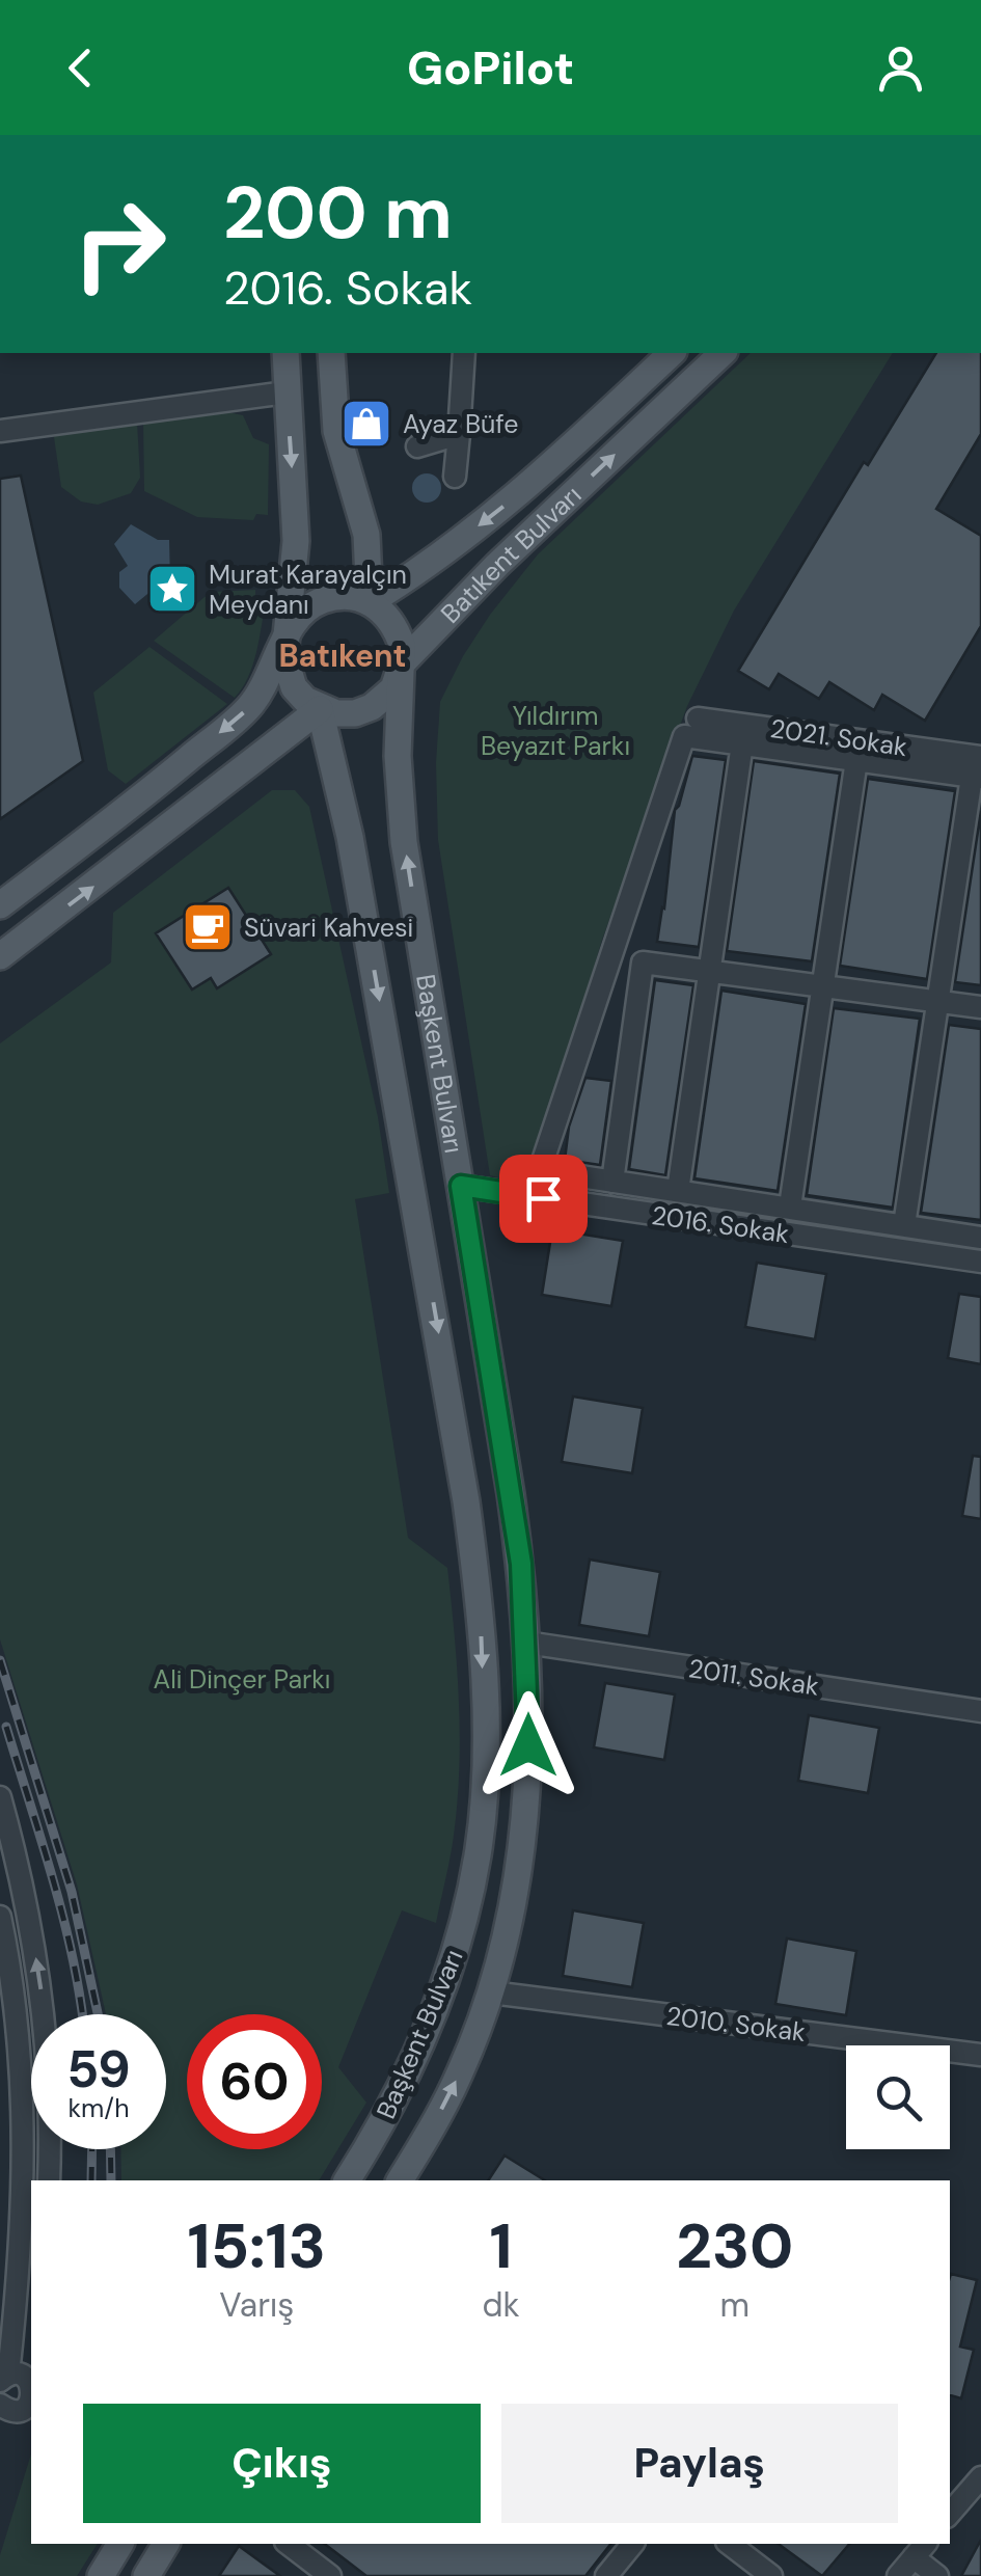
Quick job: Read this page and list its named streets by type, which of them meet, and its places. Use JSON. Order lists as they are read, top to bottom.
{
  "streets": {
    "main road": ["Batıkent Bulvarı", "Başkent Bulvarı"],
    "street": [
      "2021. Sokak",
      "2016. Sokak",
      "2011. Sokak",
      "2010. Sokak"
    ]
  },
  "crossings": [
    ["Batıkent Bulvarı", "Başkent Bulvarı"],
    ["Başkent Bulvarı", "2016. Sokak"],
    ["Başkent Bulvarı", "2011. Sokak"],
    ["Başkent Bulvarı", "2010. Sokak"]
  ],
  "districts": ["Batıkent"],
  "parks": ["Yıldırım Beyazıt Parkı", "Ali Dinçer Parkı"],
  "places": {
    "shop": ["Ayaz Büfe"],
    "place": ["Murat Karayalçın Meydanı"],
    "cafe": ["Süvari Kahvesi"]
  },
  "page": {
    "header": "GoPilot",
    "turn": ["200 m", "2016. Sokak"],
    "speed": "59 km/h",
    "limit": "60",
    "eta": [
      "15:13",
      "Varış",
      "1",
      "dk",
      "230",
      "m"
    ],
    "buttons": ["Çıkış", "Paylaş"]
  }
}
